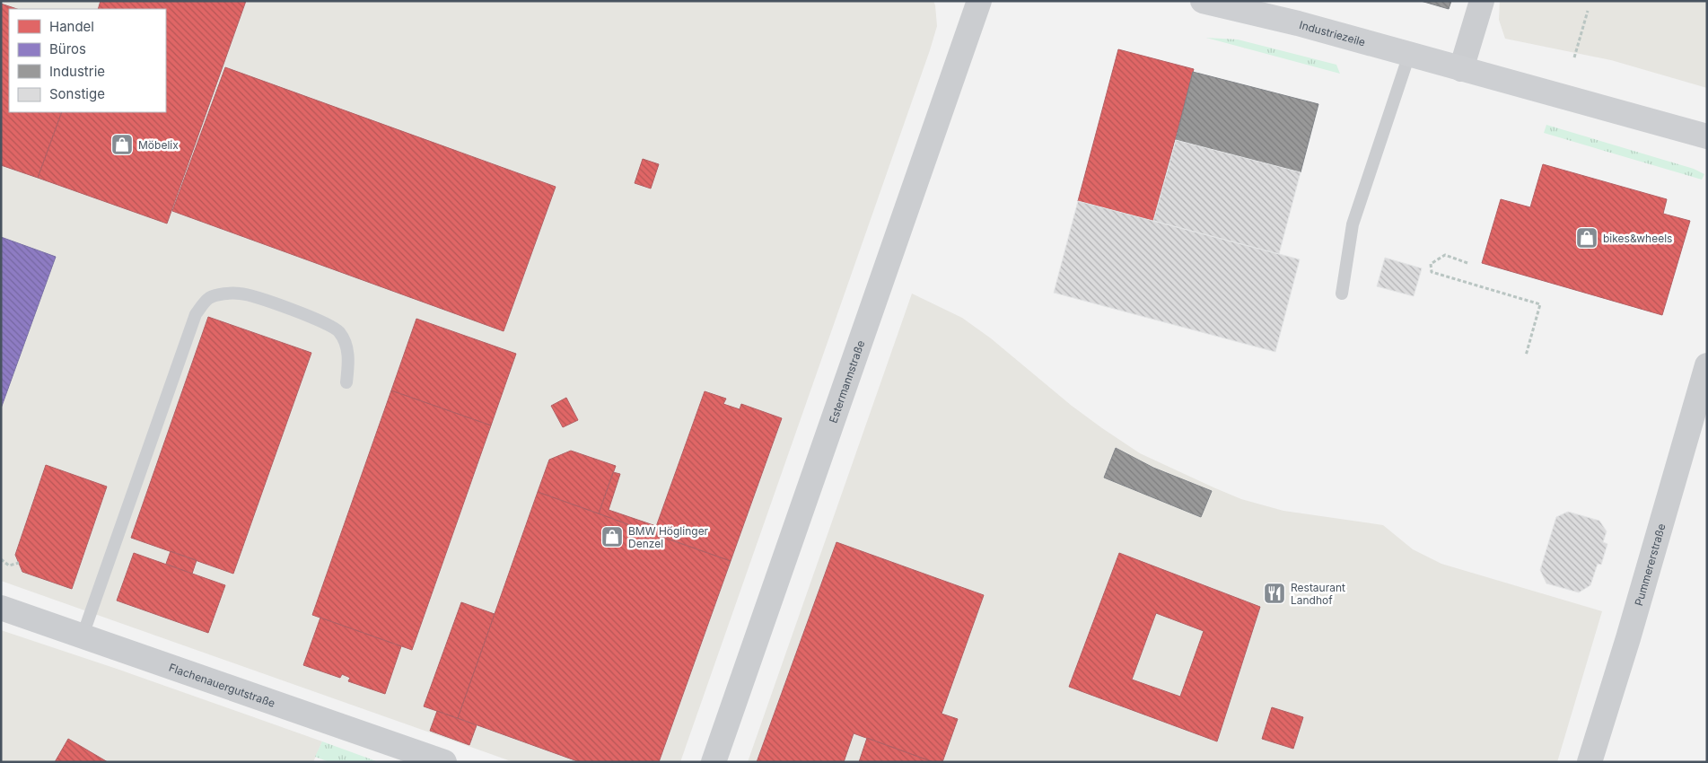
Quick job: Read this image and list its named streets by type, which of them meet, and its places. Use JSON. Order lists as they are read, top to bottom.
{
  "streets": {
    "main road": ["Industriezeile"],
    "street": ["Estermannstraße", "Pummererstraße", "Flachenauergutstraße"]
  },
  "places": {
    "shop": ["Möbelix", "bikes&wheels", "BMW Höglinger Denzel"],
    "restaurant": ["Restaurant Landhof"]
  },
  "legend": [
    "Handel",
    "Büros",
    "Industrie",
    "Sonstige"
  ]
}
